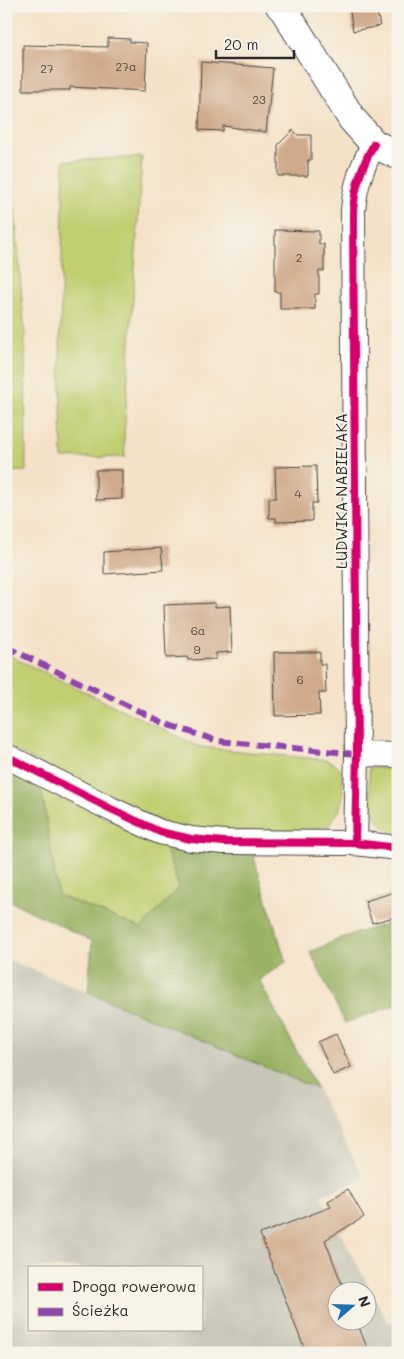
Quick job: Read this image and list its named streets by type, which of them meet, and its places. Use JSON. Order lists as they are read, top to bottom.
{
  "streets": {
    "street": ["LUDWIKA NABIELAKA"]
  },
  "house_numbers": [
    "27a",
    "27",
    "23",
    "2",
    "4",
    "6a",
    "9",
    "6"
  ],
  "legend": ["Droga rowerowa", "Ścieżka"],
  "scale_bar": "20 m",
  "north": "right"
}
